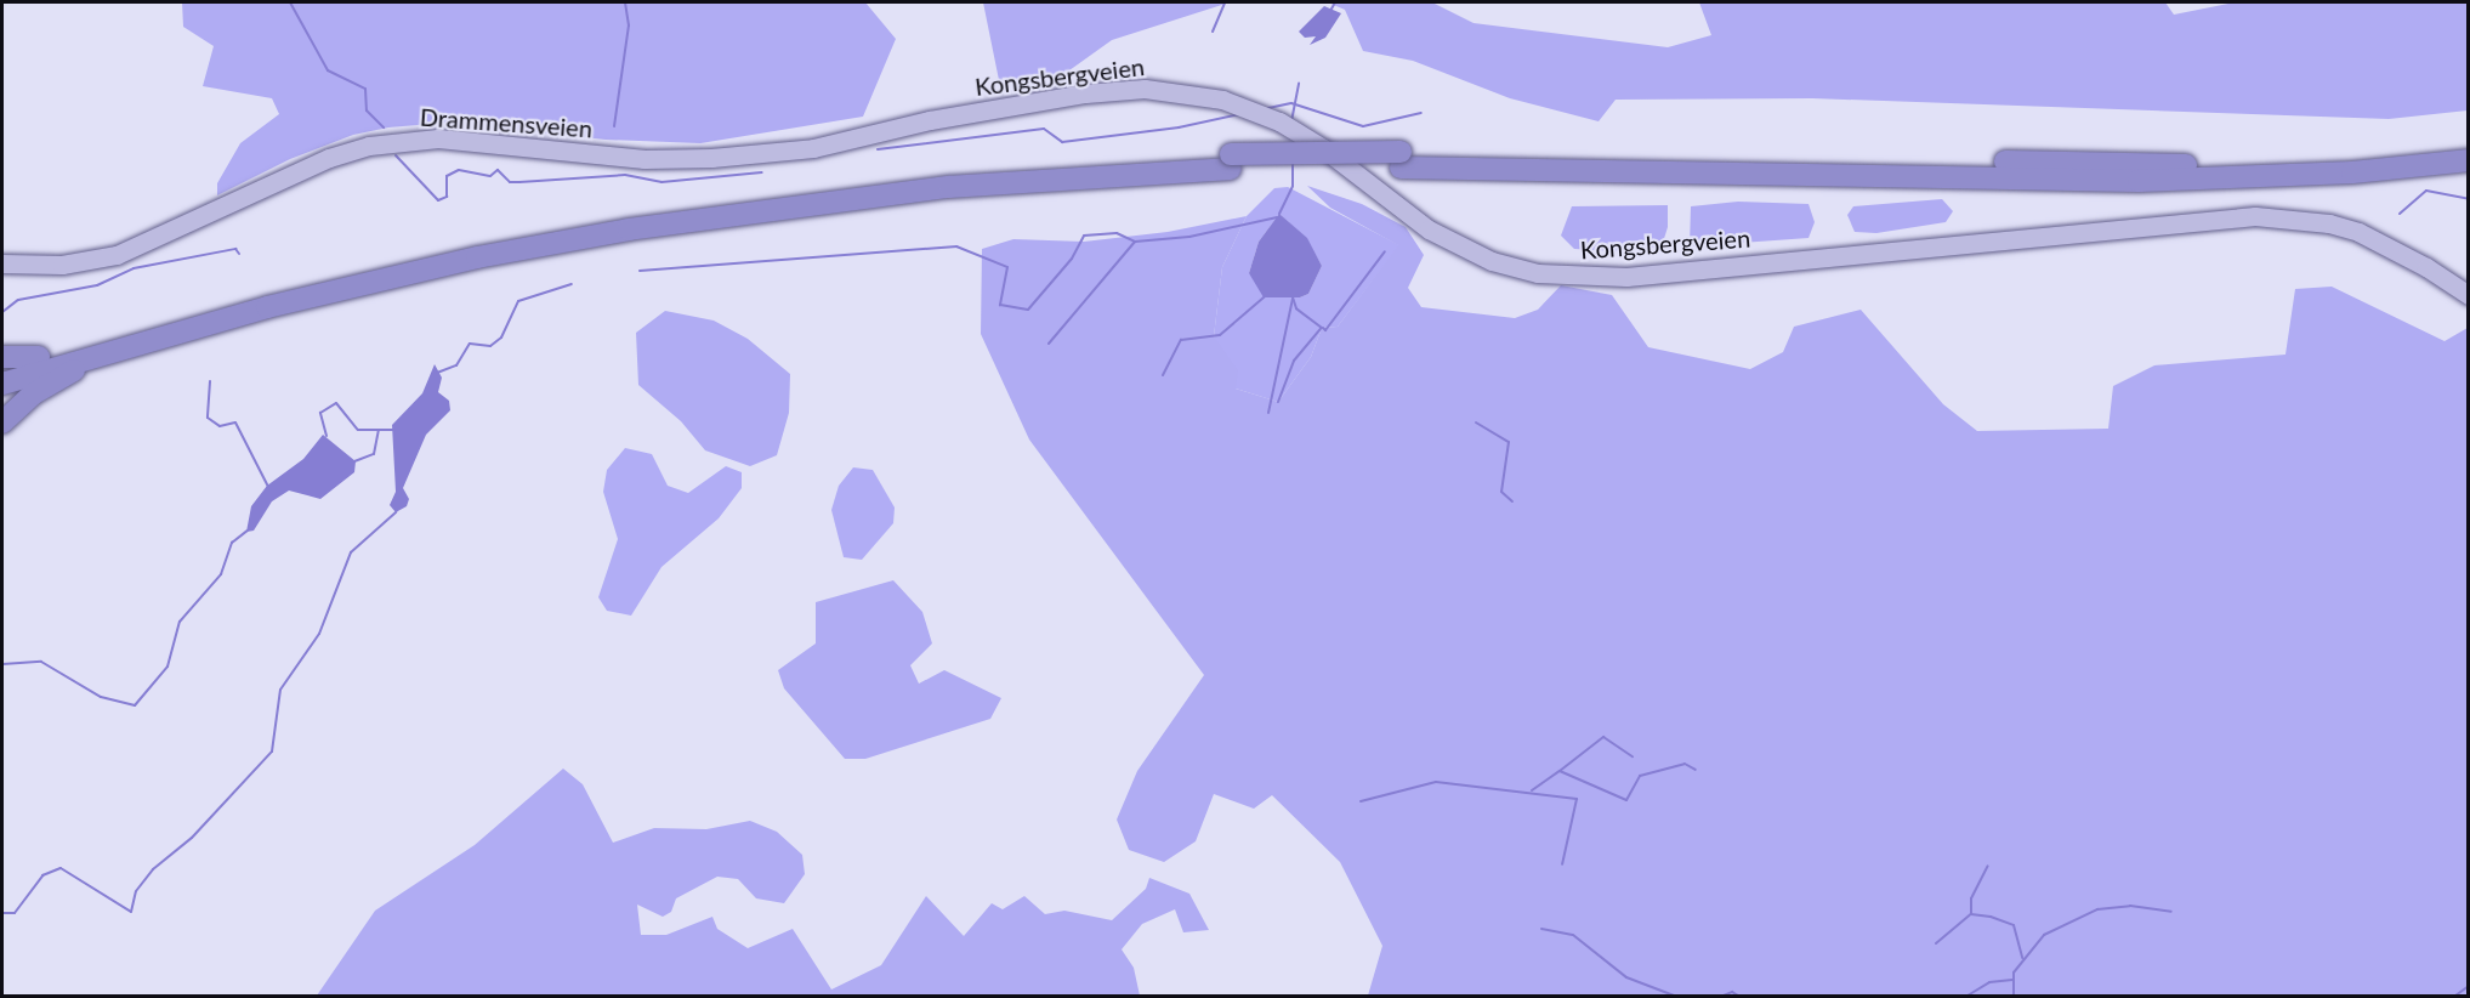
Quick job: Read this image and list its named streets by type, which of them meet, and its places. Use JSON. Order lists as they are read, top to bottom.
{
  "streets": {
    "main road": ["Kongsbergveien", "Drammensveien"]
  },
  "crossings": [
    ["Kongsbergveien", "Drammensveien"]
  ]
}
